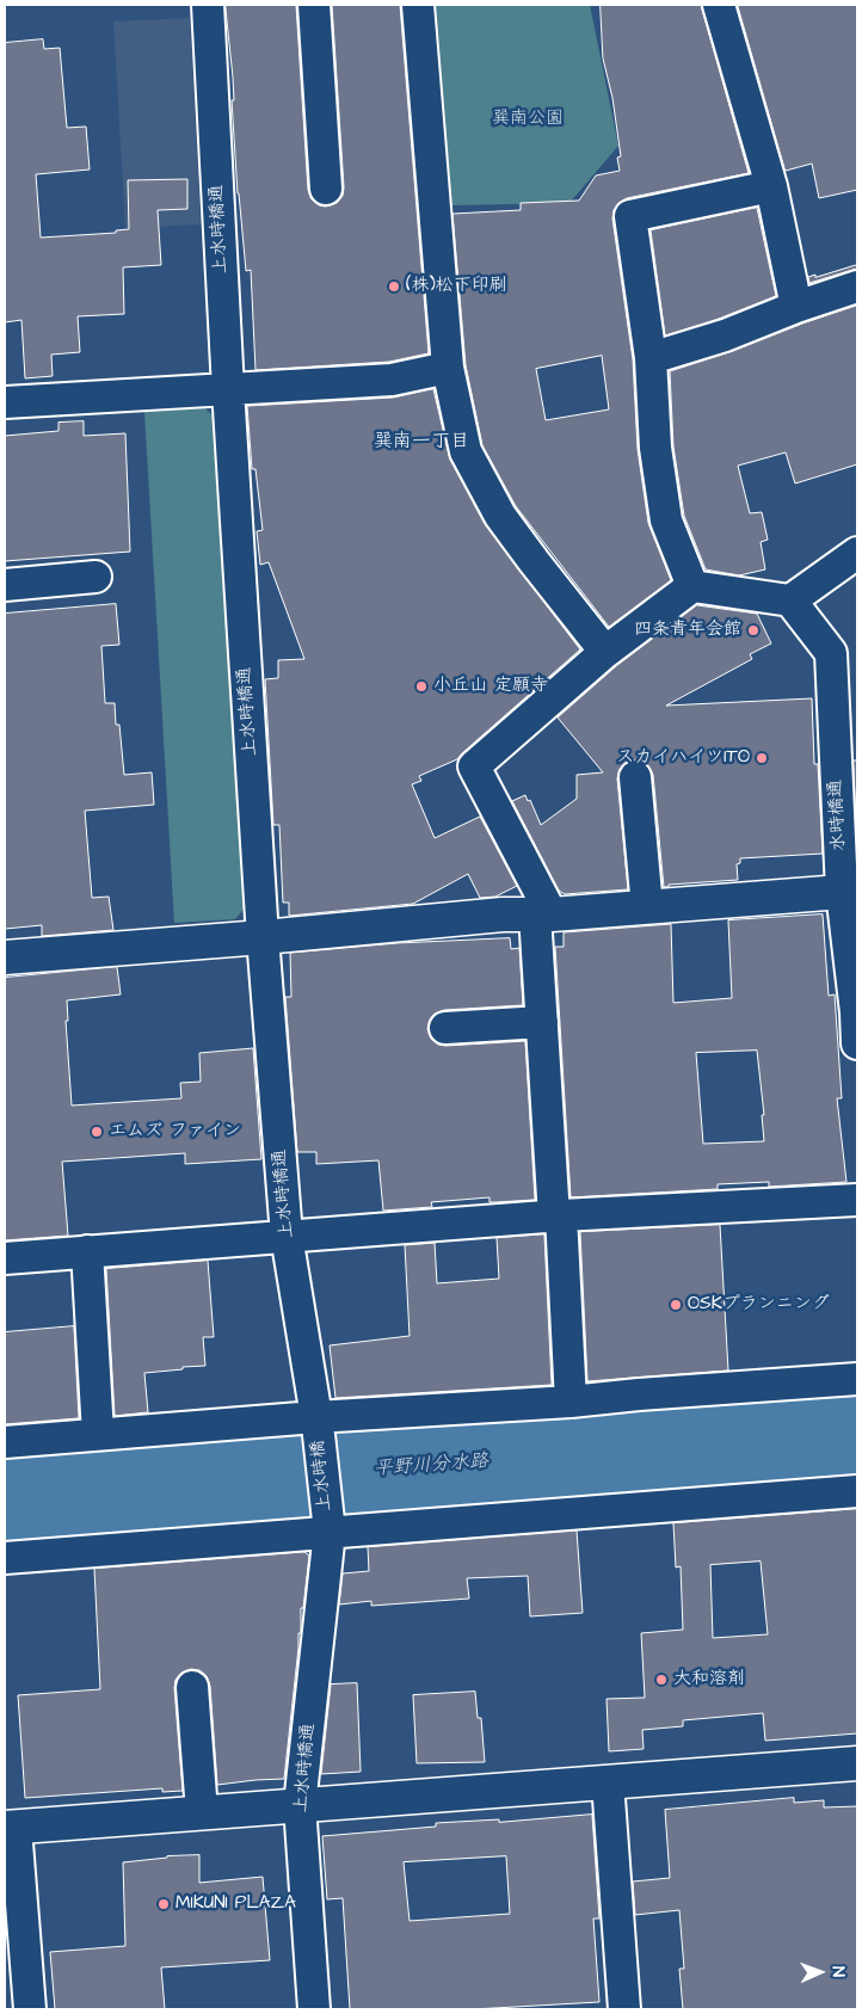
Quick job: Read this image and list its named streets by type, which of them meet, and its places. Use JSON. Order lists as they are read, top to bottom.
{
  "streets": {
    "street": ["上水時橋通", "水時橋通", "上水時橋"]
  },
  "crossings": [
    ["上水時橋通", "上水時橋"]
  ],
  "districts": ["巽南一丁目"],
  "water": ["平野川分水路"],
  "parks": ["巽南公園"],
  "places": [
    "(株)松下印刷",
    "四条青年会館",
    "小丘山 定願寺",
    "スカイハイツITO",
    "エムズ ファイン",
    "OSKプランニング",
    "大和溶剤",
    "MIKUNI PLAZA"
  ],
  "north": "right"
}
